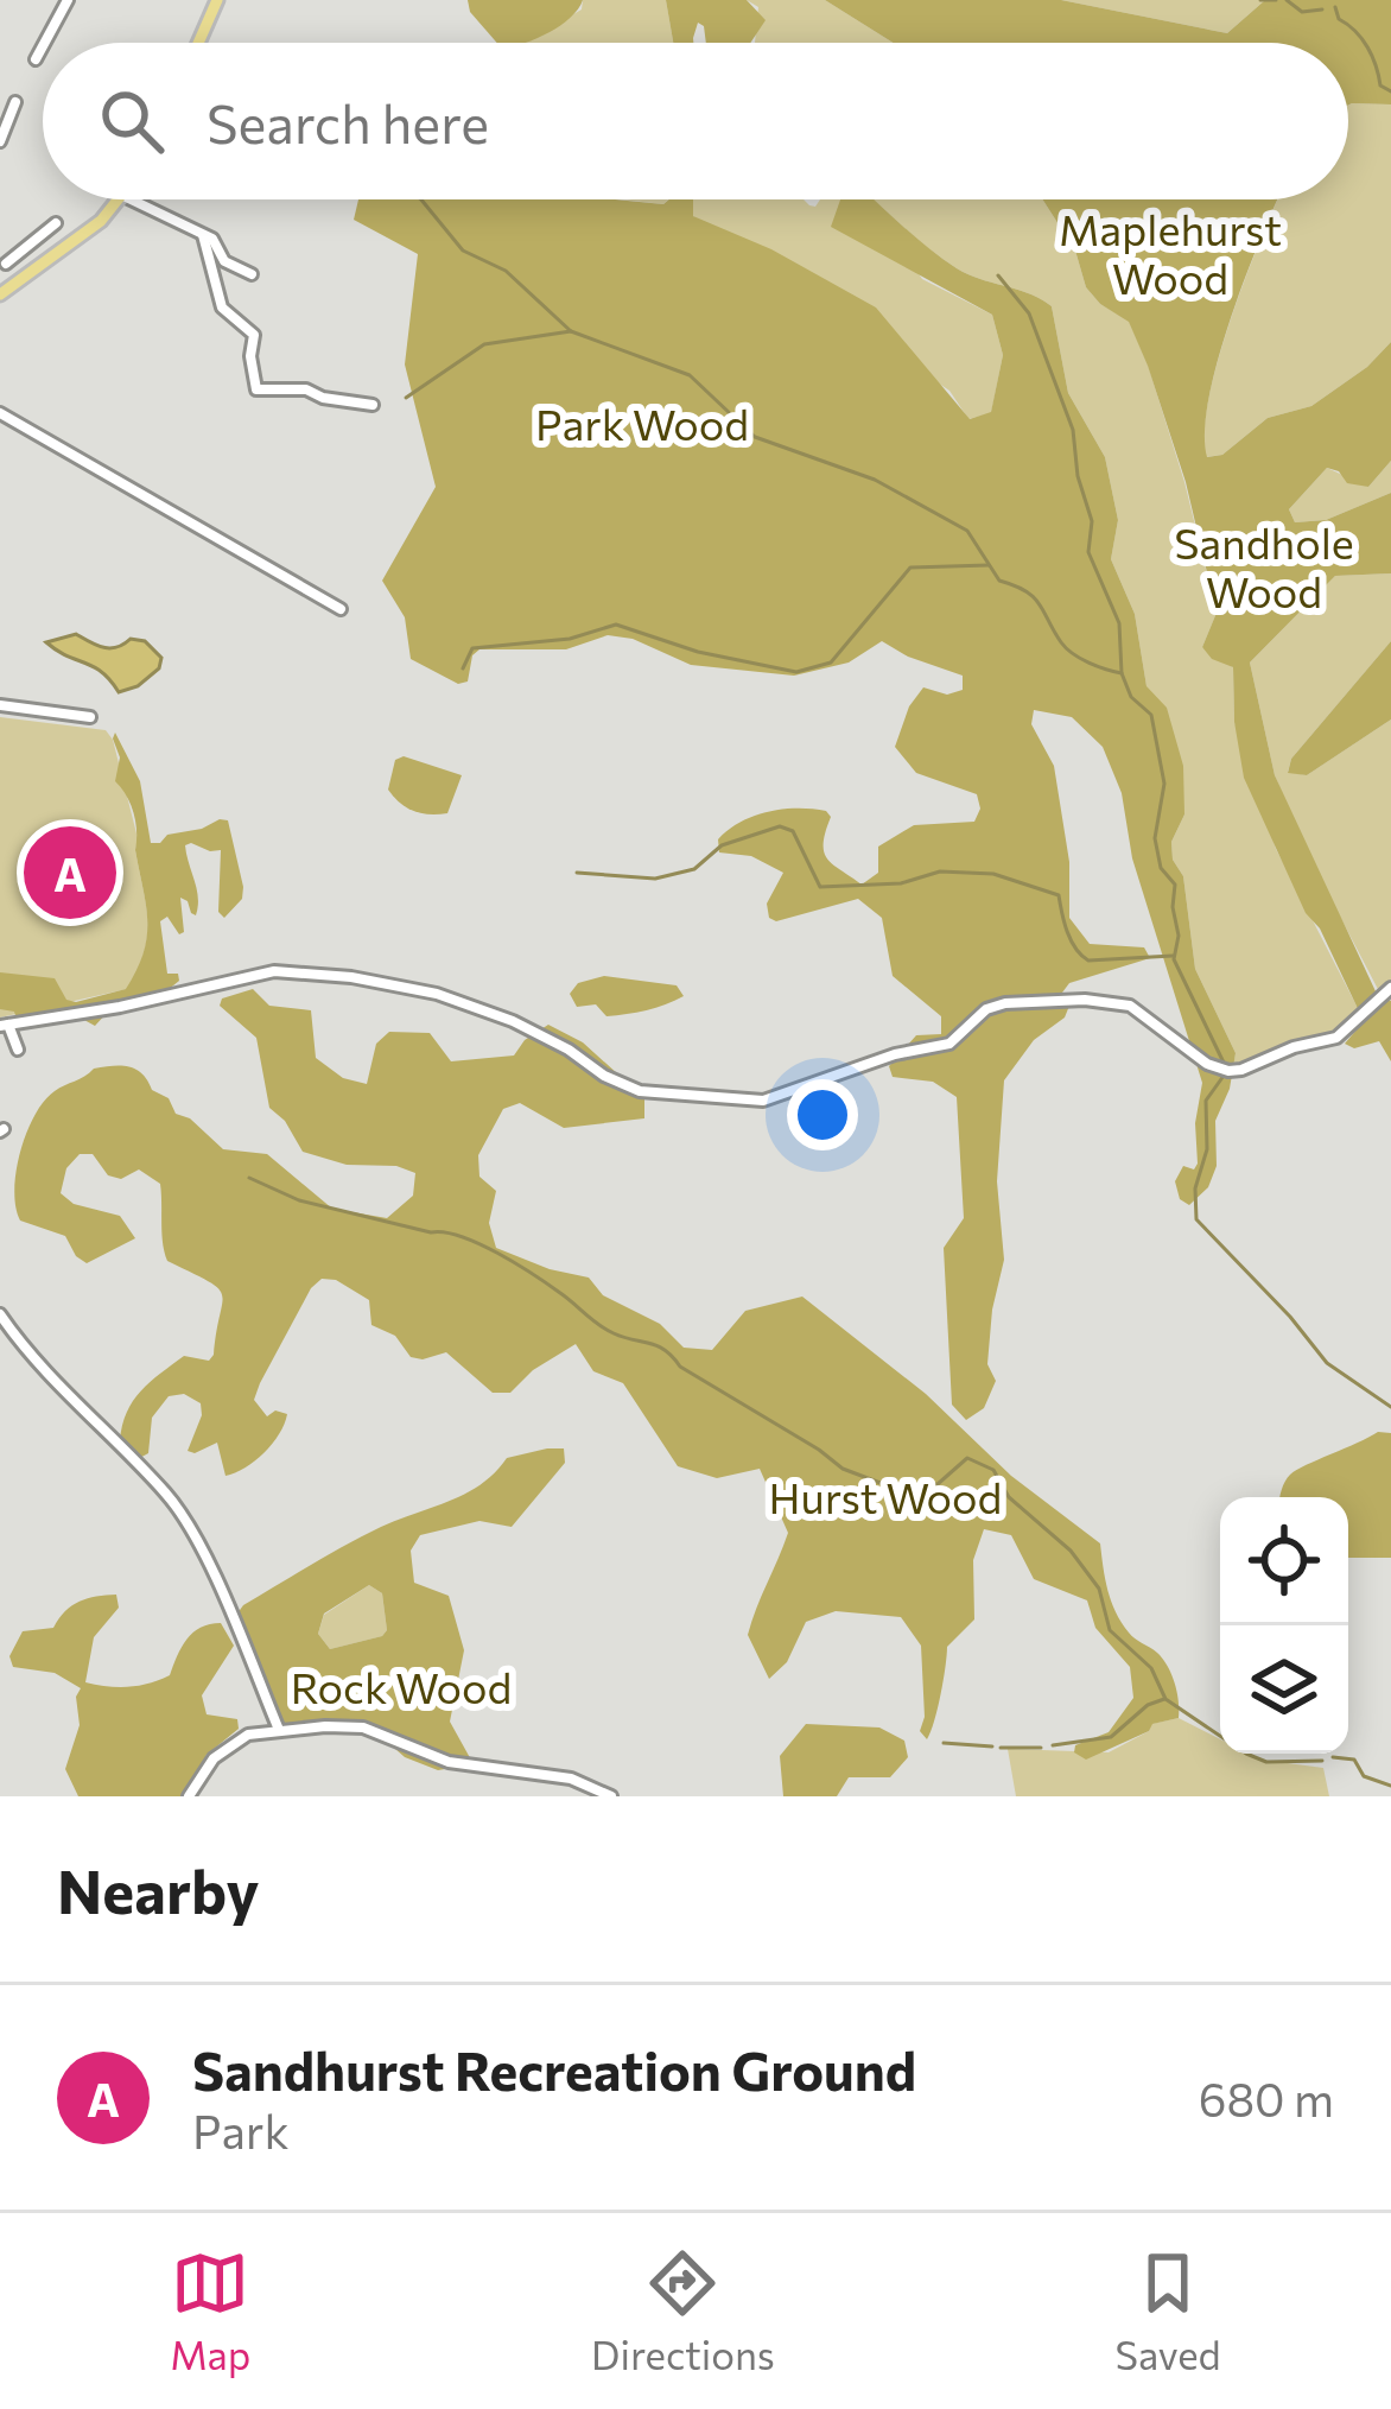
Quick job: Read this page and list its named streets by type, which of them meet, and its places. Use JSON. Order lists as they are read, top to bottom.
{
  "parks": [
    "Maplehurst Wood",
    "Park Wood",
    "Sandhole Wood",
    "Hurst Wood",
    "Rock Wood"
  ],
  "page": {
    "search": "Search here",
    "pins": "A",
    "heading": "Nearby",
    "list": [
      {
        "mark": "A",
        "name": "Sandhurst Recreation Ground",
        "note": "Park",
        "value": "680 m"
      }
    ],
    "nav": ["Map", "Directions", "Saved"]
  }
}
